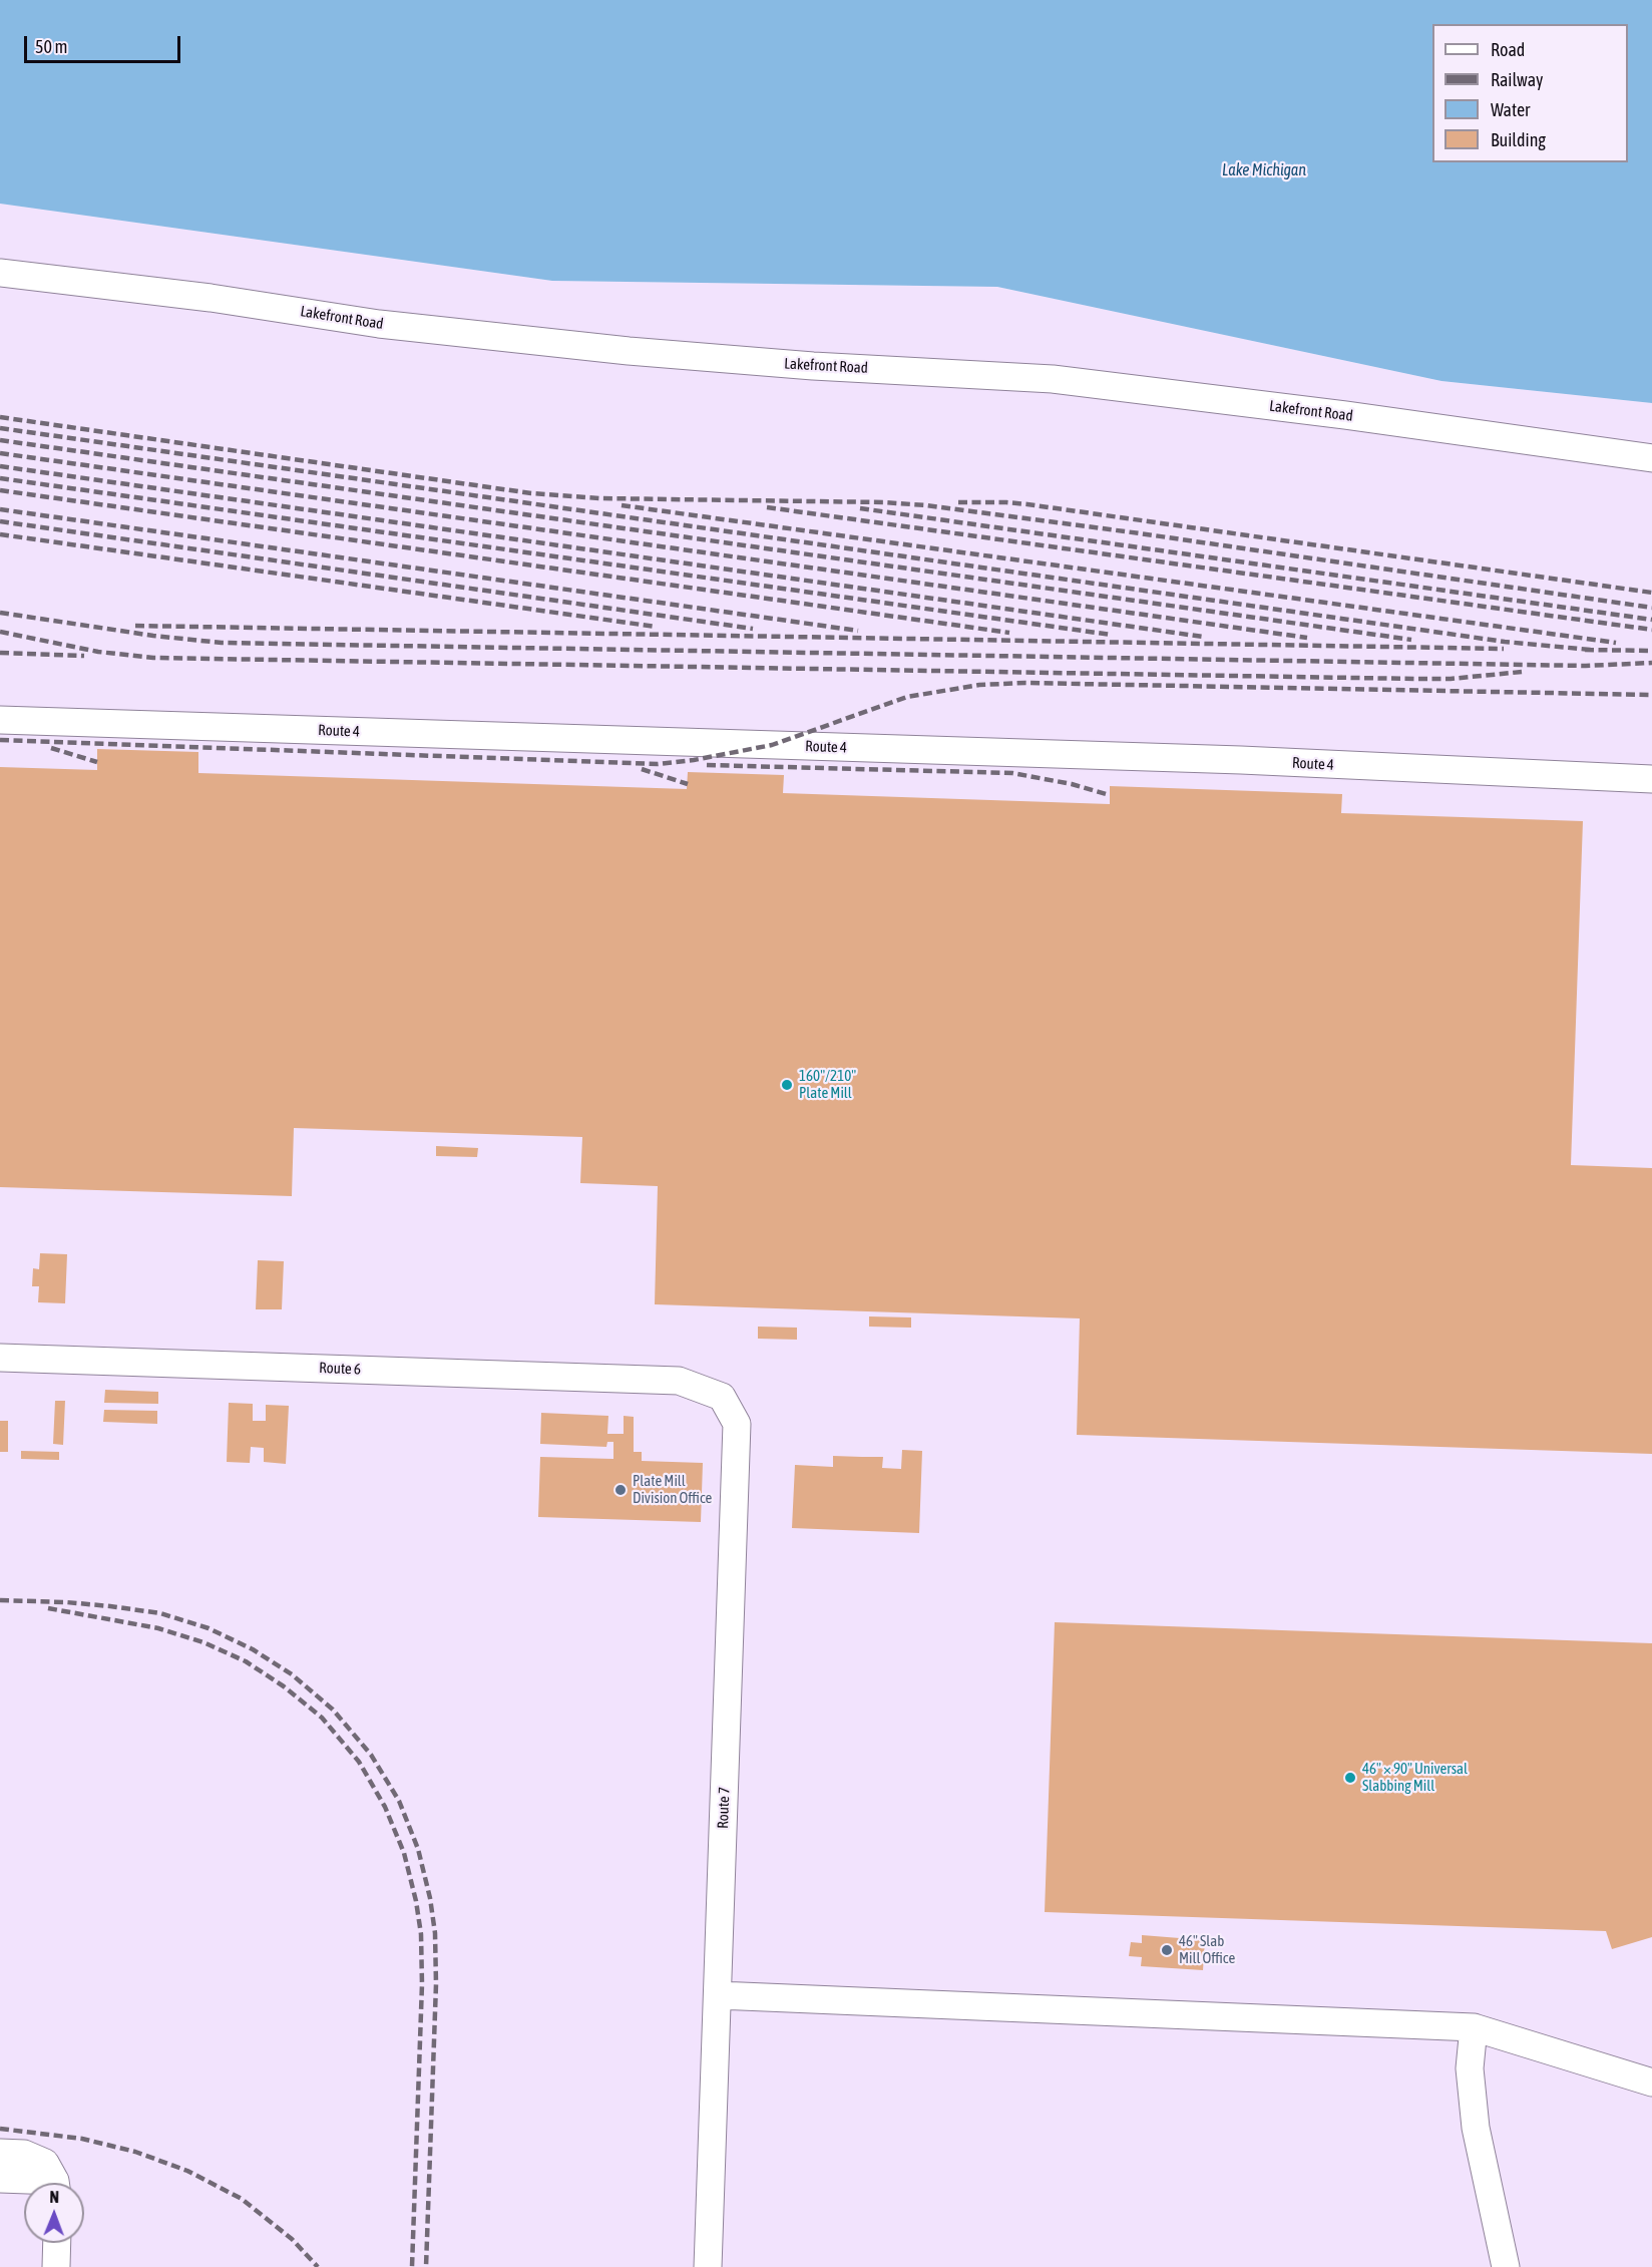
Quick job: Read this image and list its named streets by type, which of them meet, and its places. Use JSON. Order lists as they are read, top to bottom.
{
  "streets": {
    "street": [
      "Lakefront Road",
      "Route 4",
      "Route 6",
      "Route 7"
    ]
  },
  "crossings": [
    ["Route 6", "Route 7"]
  ],
  "water": ["Lake Michigan"],
  "places": [
    "160\"/210\" Plate Mill",
    "Plate Mill Division Office",
    "46\" × 90\" Universal Slabbing Mill",
    "46\" Slab Mill Office"
  ],
  "legend": [
    "Road",
    "Railway",
    "Water",
    "Building"
  ],
  "scale_bar": "50 m",
  "north": "top"
}
